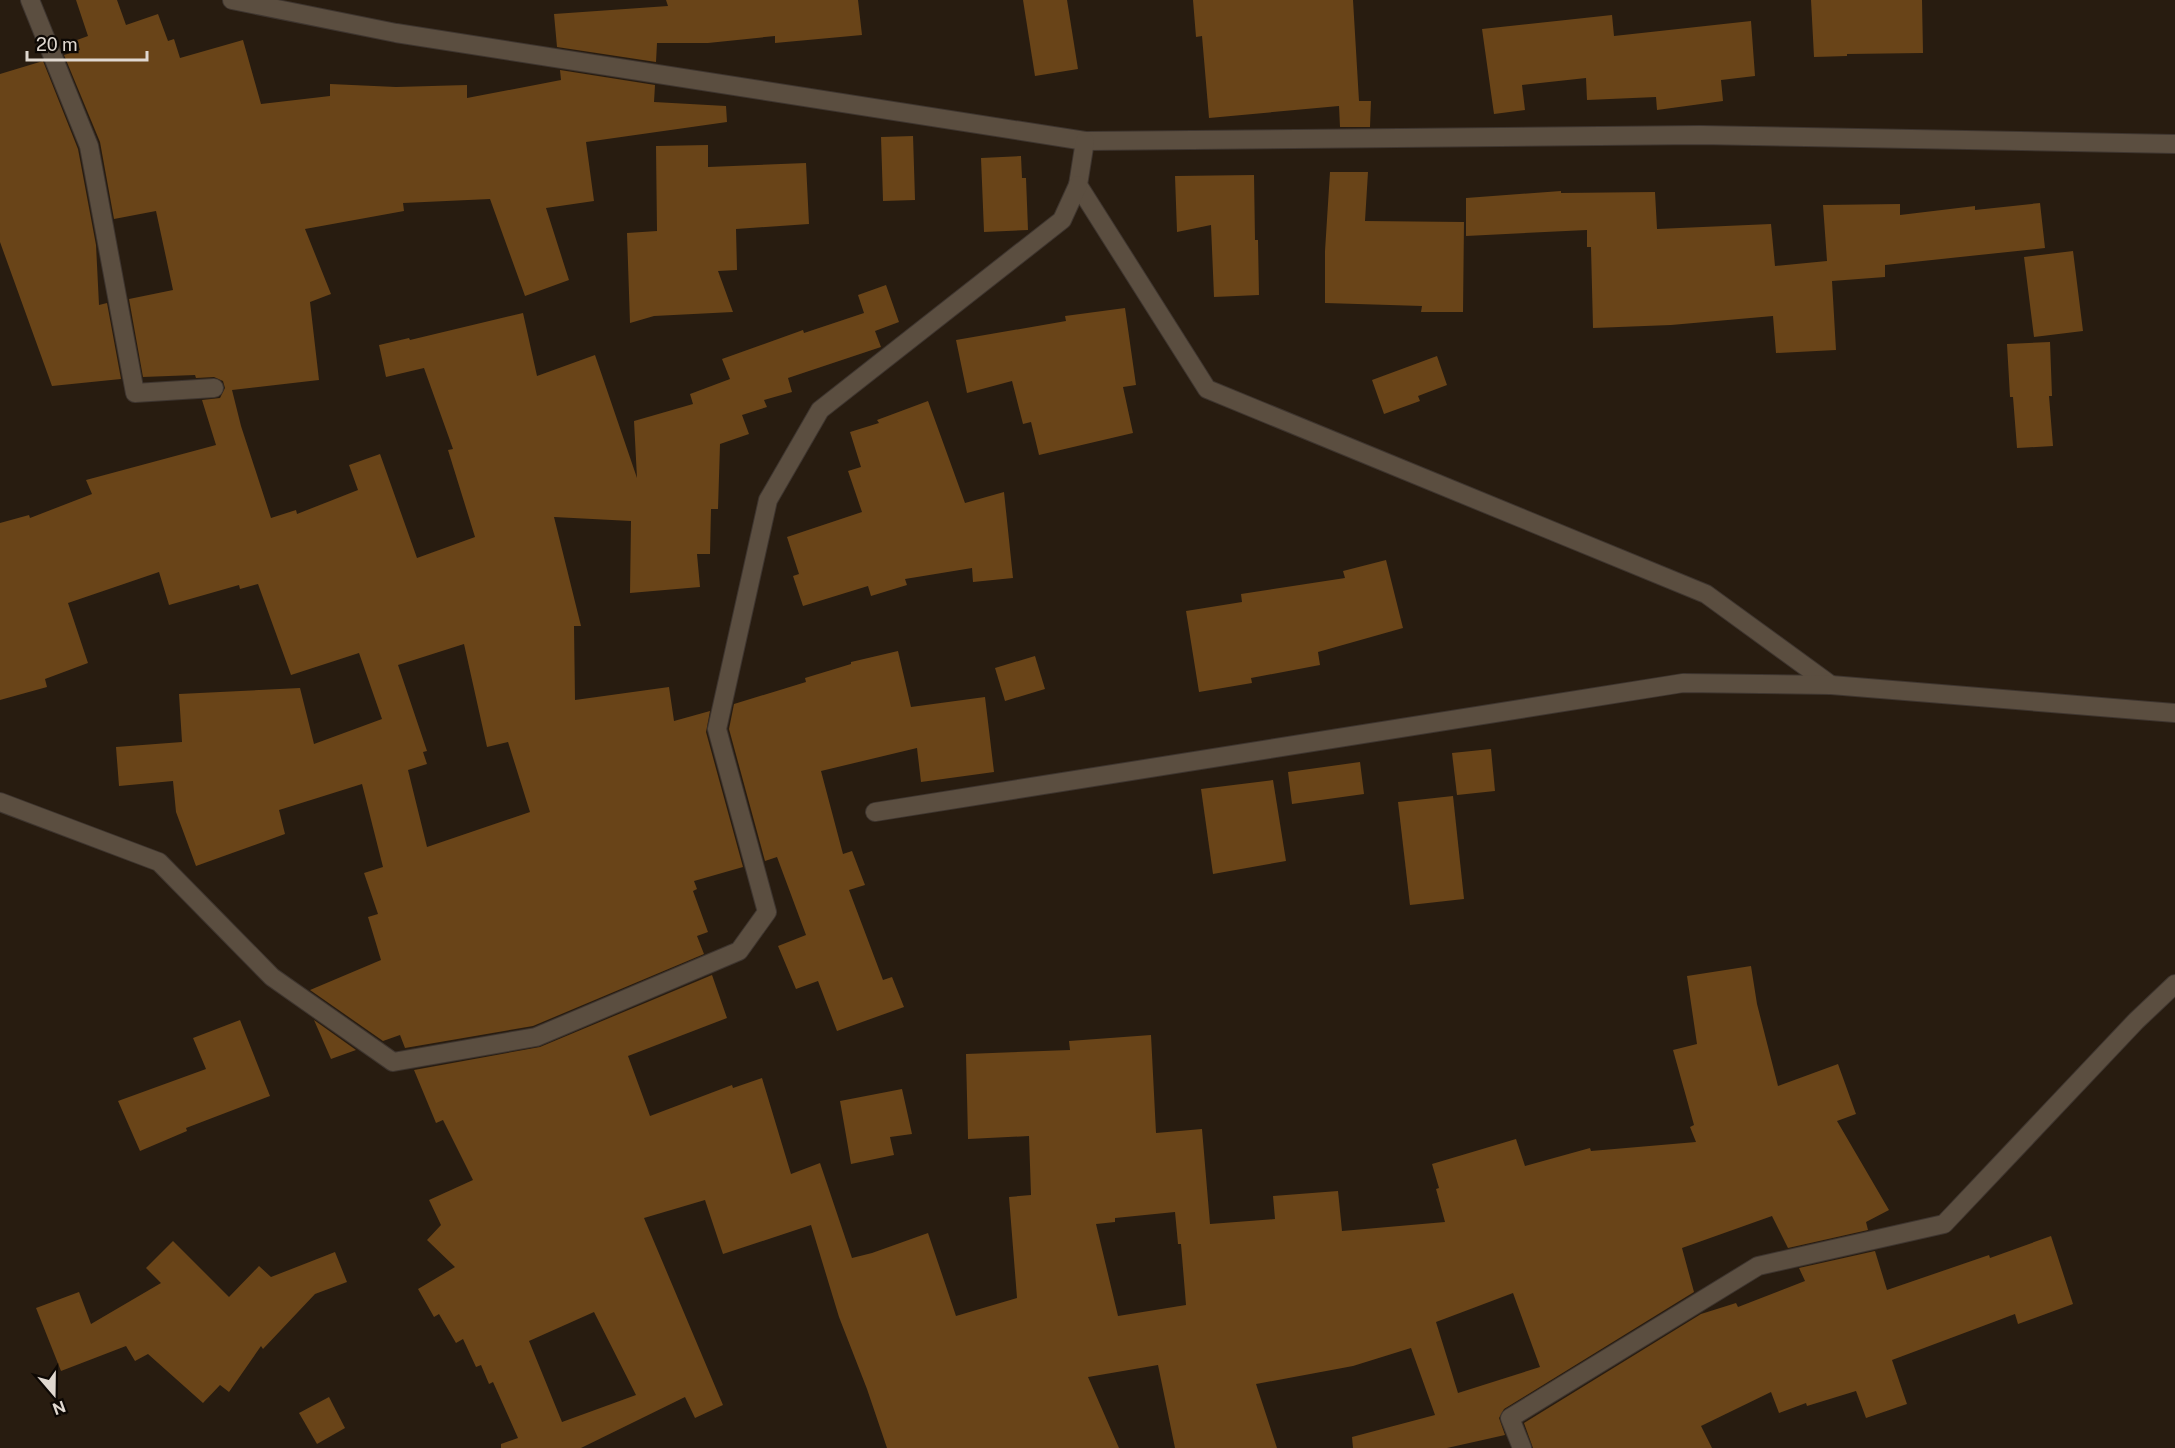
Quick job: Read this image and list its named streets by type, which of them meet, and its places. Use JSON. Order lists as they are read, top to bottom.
{
  "scale_bar": "20 m",
  "north": "bottom"
}
